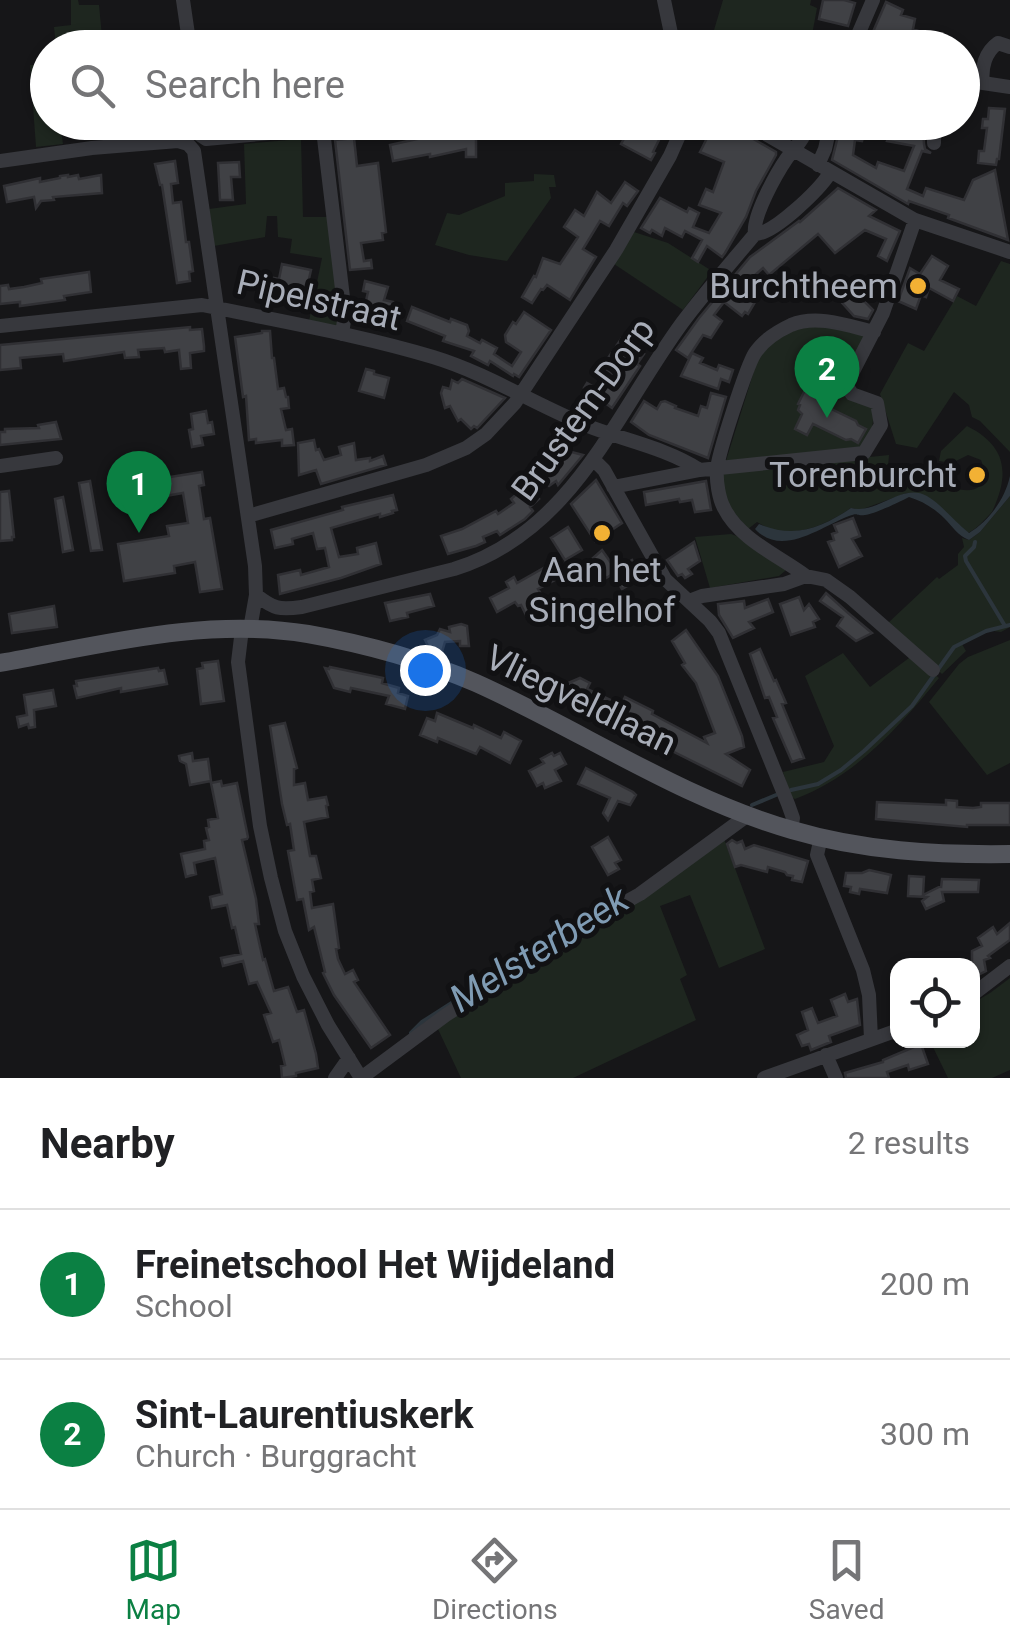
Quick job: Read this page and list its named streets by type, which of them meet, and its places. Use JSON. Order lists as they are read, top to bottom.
{
  "streets": {
    "main road": ["Vliegveldlaan"],
    "street": ["Pipelstraat", "Brustem-Dorp"]
  },
  "crossings": [
    ["Pipelstraat", "Brustem-Dorp"]
  ],
  "water": ["Melsterbeek"],
  "places": ["Burchtheem", "Torenburcht", "Aan het Singelhof"],
  "page": {
    "search": "Search here",
    "pins": ["2", "1"],
    "heading": ["Nearby", "2 results"],
    "list": [
      {
        "mark": "1",
        "name": "Freinetschool Het Wijdeland",
        "note": "School",
        "value": "200 m"
      },
      {
        "mark": "2",
        "name": "Sint-Laurentiuskerk",
        "note": "Church · Burggracht",
        "value": "300 m"
      }
    ],
    "nav": ["Map", "Directions", "Saved"]
  }
}
